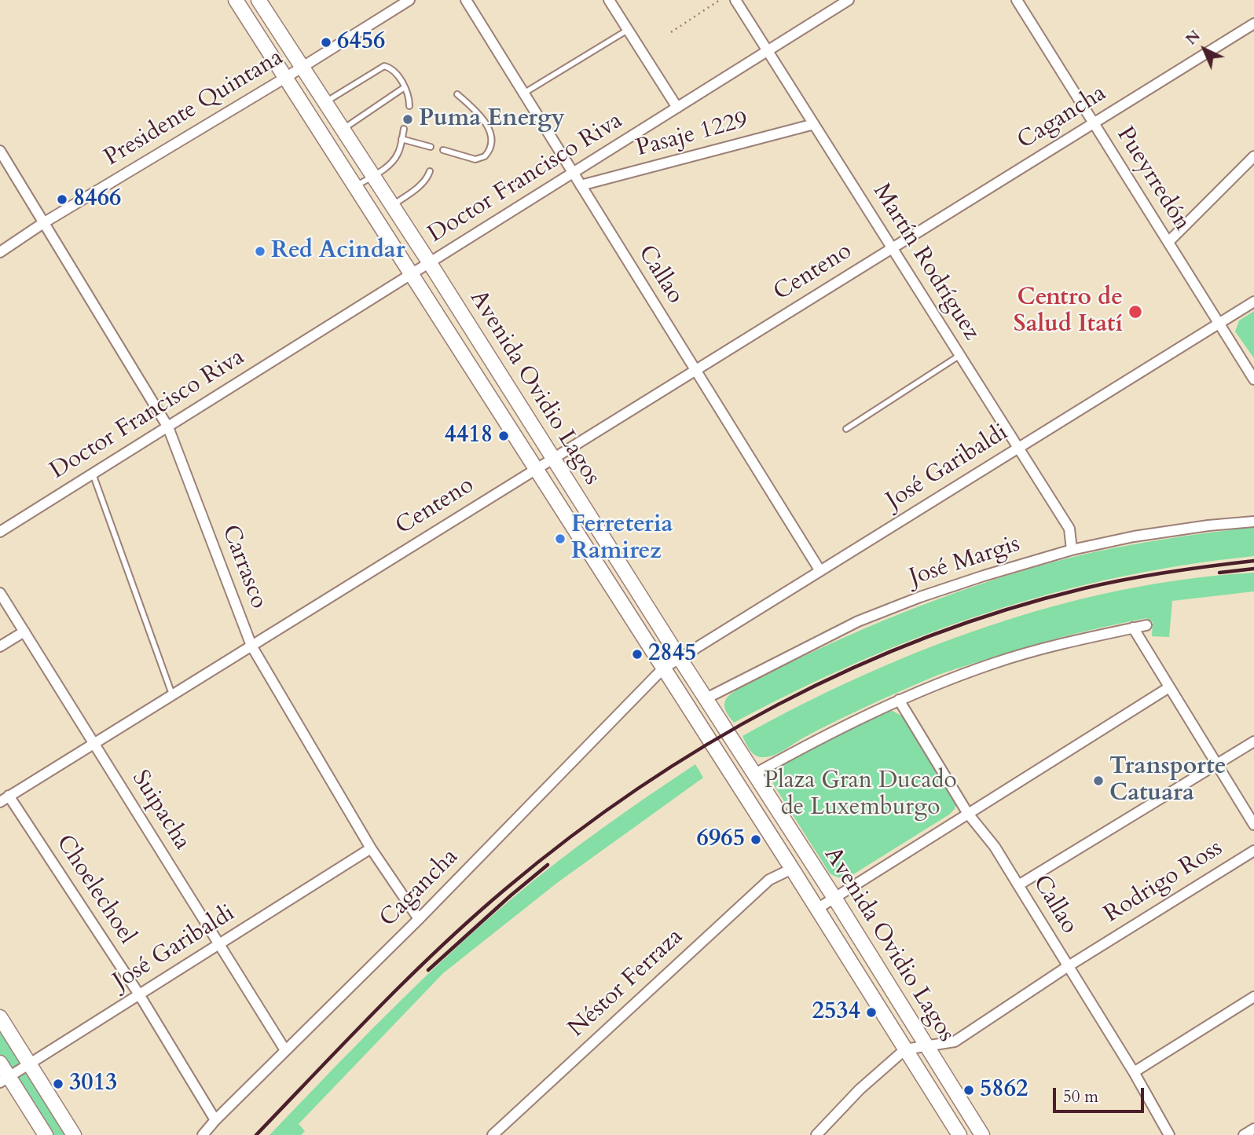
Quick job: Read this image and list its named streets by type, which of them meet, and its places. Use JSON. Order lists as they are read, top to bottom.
{
  "streets": {
    "main road": ["Avenida Ovidio Lagos"],
    "street": [
      "Presidente Quintana",
      "Cagancha",
      "Pasaje 1229",
      "Doctor Francisco Riva",
      "Pueyrredón",
      "Martín Rodríguez",
      "Centeno",
      "Callao",
      "José Garibaldi",
      "José Margis",
      "Carrasco",
      "Suipacha",
      "Rodrigo Ross",
      "Choelechoel",
      "Néstor Ferraza"
    ]
  },
  "crossings": [
    ["Presidente Quintana", "Avenida Ovidio Lagos"],
    ["Presidente Quintana", "Carrasco"],
    ["Cagancha", "Pueyrredón"],
    ["Cagancha", "Martín Rodríguez"],
    ["Cagancha", "Centeno"],
    ["Cagancha", "Avenida Ovidio Lagos"],
    ["Cagancha", "José Garibaldi"],
    ["Cagancha", "Carrasco"],
    ["Cagancha", "Suipacha"],
    ["Cagancha", "Choelechoel"],
    ["Pasaje 1229", "Martín Rodríguez"],
    ["Pasaje 1229", "Callao"],
    ["Doctor Francisco Riva", "Martín Rodríguez"],
    ["Doctor Francisco Riva", "Callao"],
    ["Doctor Francisco Riva", "Avenida Ovidio Lagos"],
    ["Doctor Francisco Riva", "Carrasco"],
    ["Pueyrredón", "José Garibaldi"],
    ["Martín Rodríguez", "Centeno"],
    ["Martín Rodríguez", "José Garibaldi"],
    ["Martín Rodríguez", "José Margis"],
    ["Centeno", "Callao"],
    ["Centeno", "Avenida Ovidio Lagos"],
    ["Centeno", "Carrasco"],
    ["Centeno", "Suipacha"],
    ["Centeno", "Choelechoel"],
    ["Callao", "José Garibaldi"],
    ["Callao", "Rodrigo Ross"],
    ["Avenida Ovidio Lagos", "José Garibaldi"],
    ["Avenida Ovidio Lagos", "José Margis"],
    ["Avenida Ovidio Lagos", "Rodrigo Ross"],
    ["Avenida Ovidio Lagos", "Néstor Ferraza"],
    ["José Garibaldi", "Carrasco"],
    ["José Garibaldi", "Suipacha"],
    ["José Garibaldi", "Choelechoel"]
  ],
  "parks": ["Plaza Gran Ducado de Luxemburgo"],
  "places": [
    "6456",
    "Puma Energy",
    "8466",
    "Red Acindar",
    "Centro de Salud Itatí",
    "4418",
    "Ferreteria Ramirez",
    "2845",
    "Transporte Catuara",
    "6965",
    "2534",
    "3013",
    "5862"
  ],
  "scale_bar": "50 m",
  "north": "top left"
}
